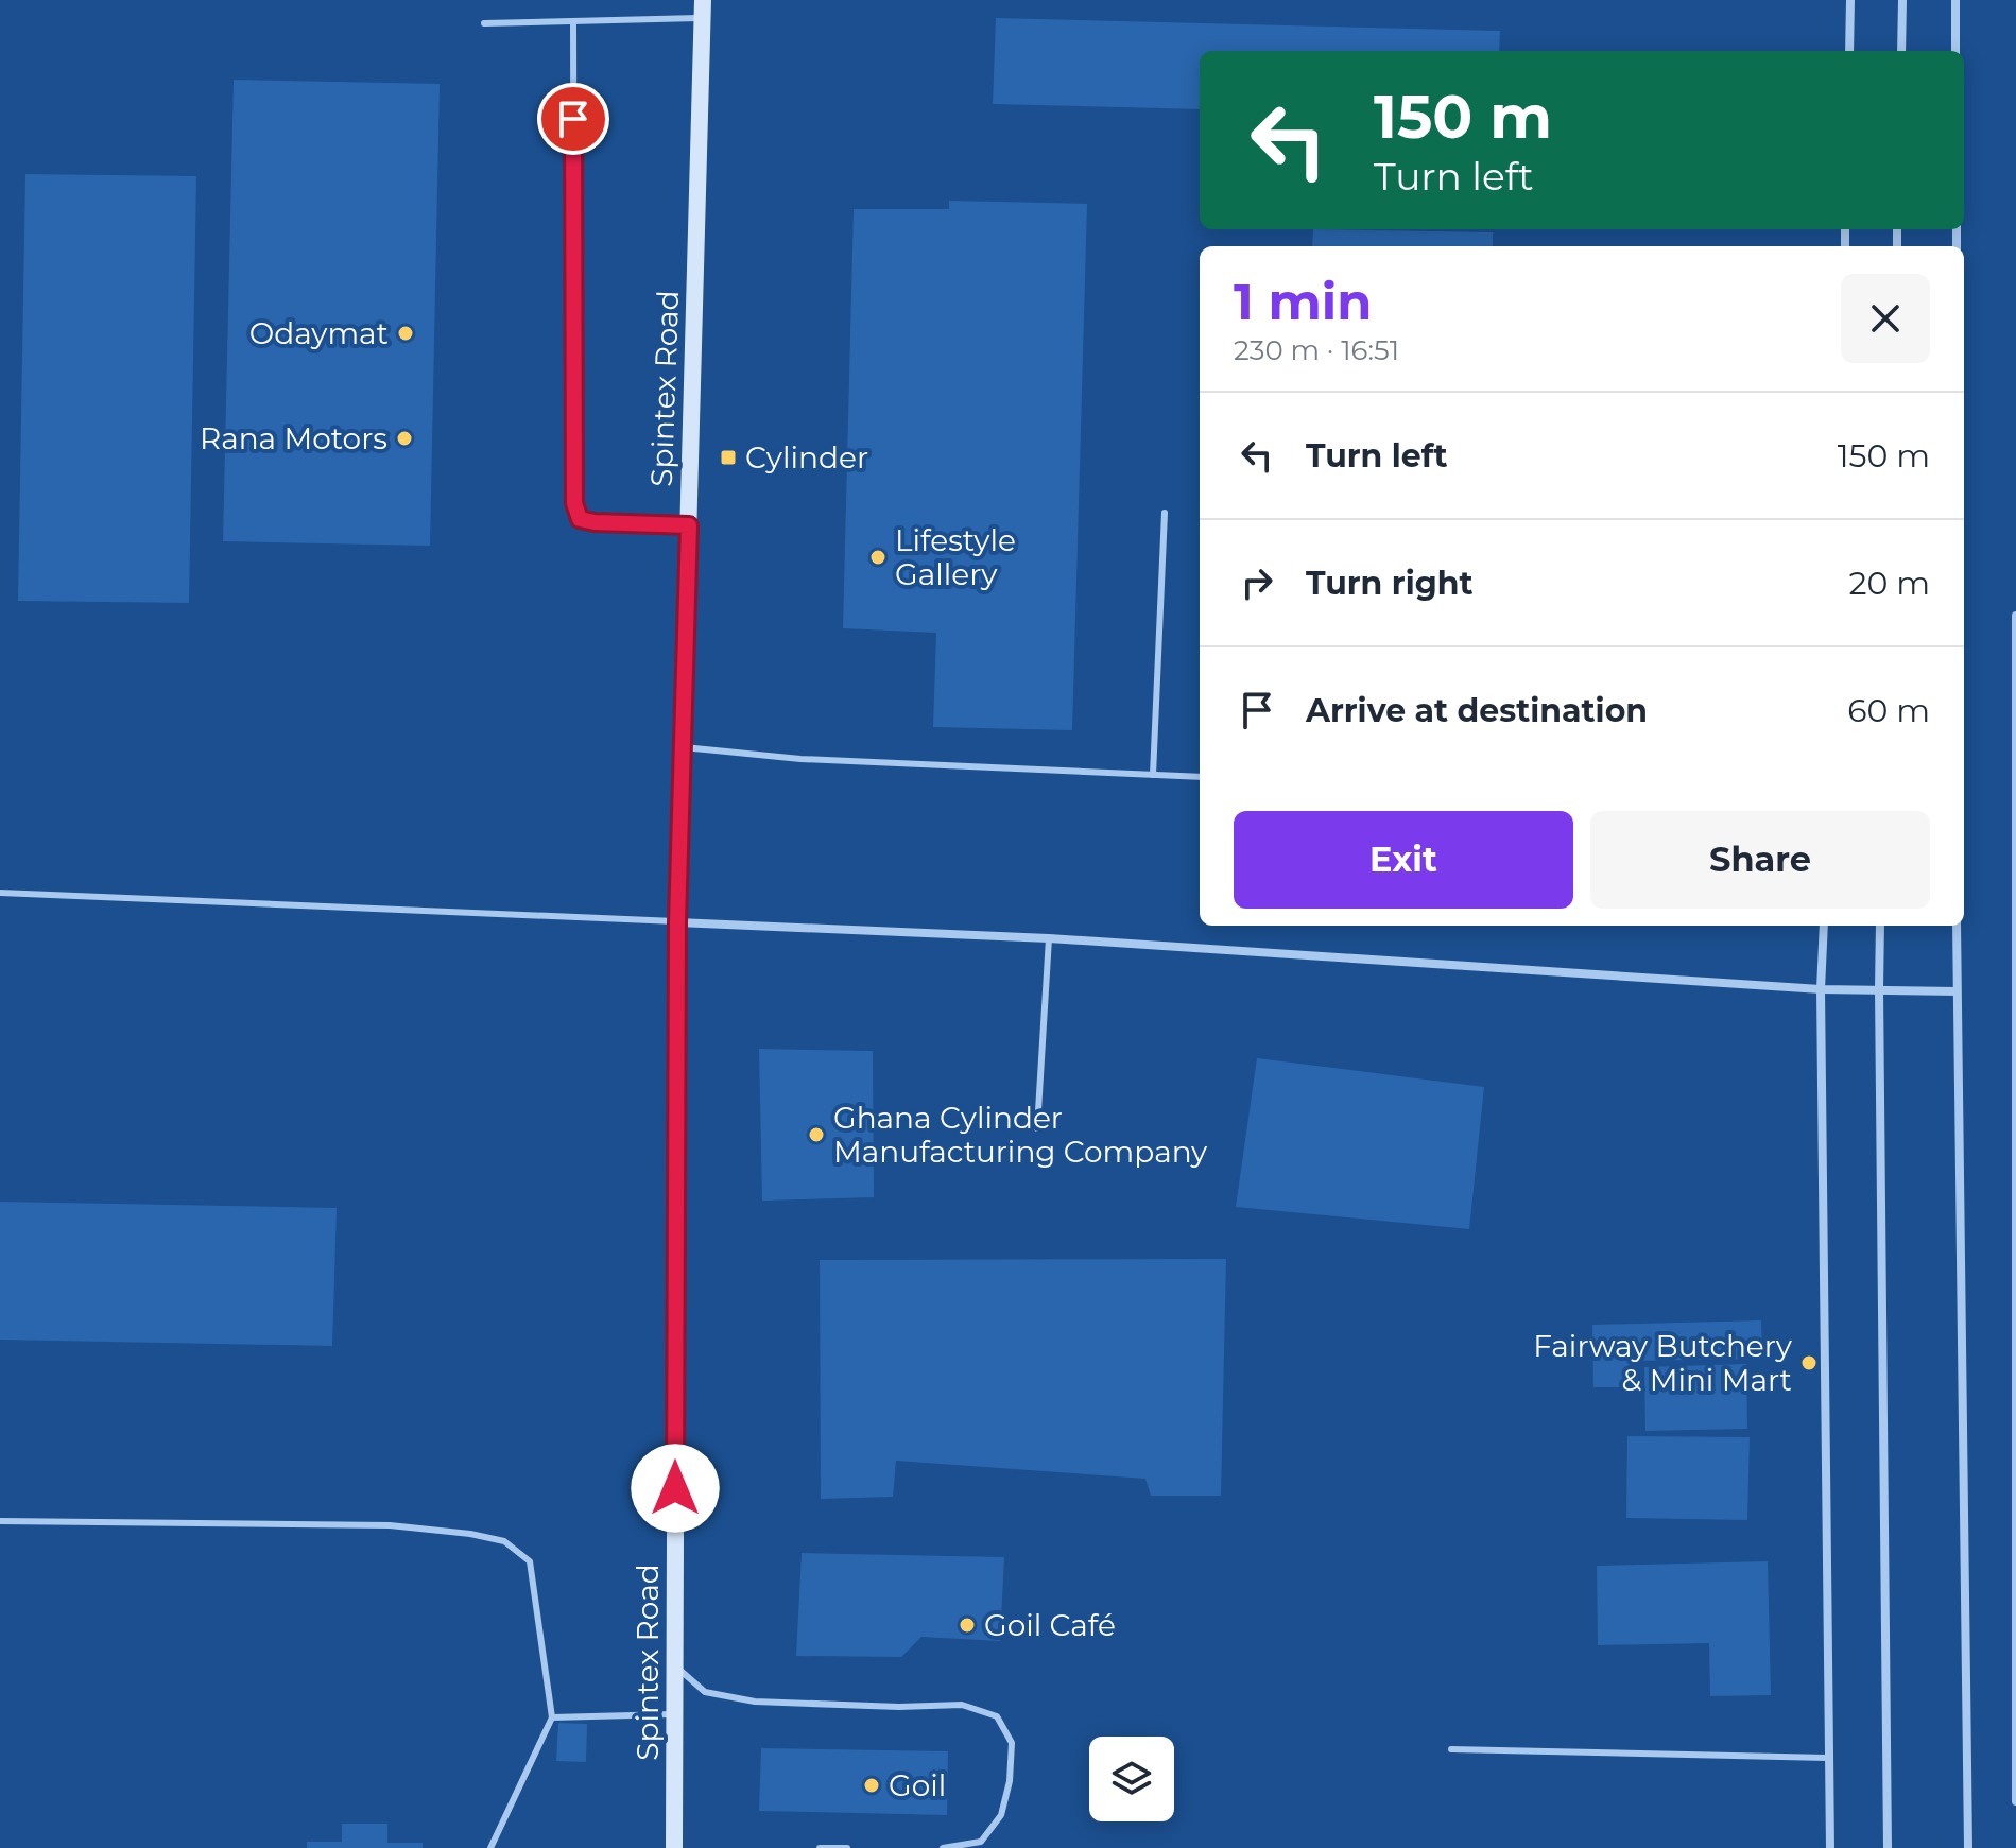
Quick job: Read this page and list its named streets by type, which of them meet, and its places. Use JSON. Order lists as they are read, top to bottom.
{
  "streets": {
    "main road": ["Spintex Road"]
  },
  "places": {
    "other": [
      "Odaymat",
      "Rana Motors",
      "Lifestyle Gallery",
      "Ghana Cylinder Manufacturing Company",
      "Fairway Butchery & Mini Mart",
      "Goil Café",
      "Goil"
    ],
    "transit": ["Cylinder"]
  },
  "page": {
    "turn": ["150 m", "Turn left"],
    "heading": ["1 min", "230 m · 16:51"],
    "list": [
      {
        "name": "Turn left",
        "value": "150 m"
      },
      {
        "name": "Turn right",
        "value": "20 m"
      },
      {
        "name": "Arrive at destination",
        "value": "60 m"
      }
    ],
    "buttons": ["Exit", "Share"]
  }
}
